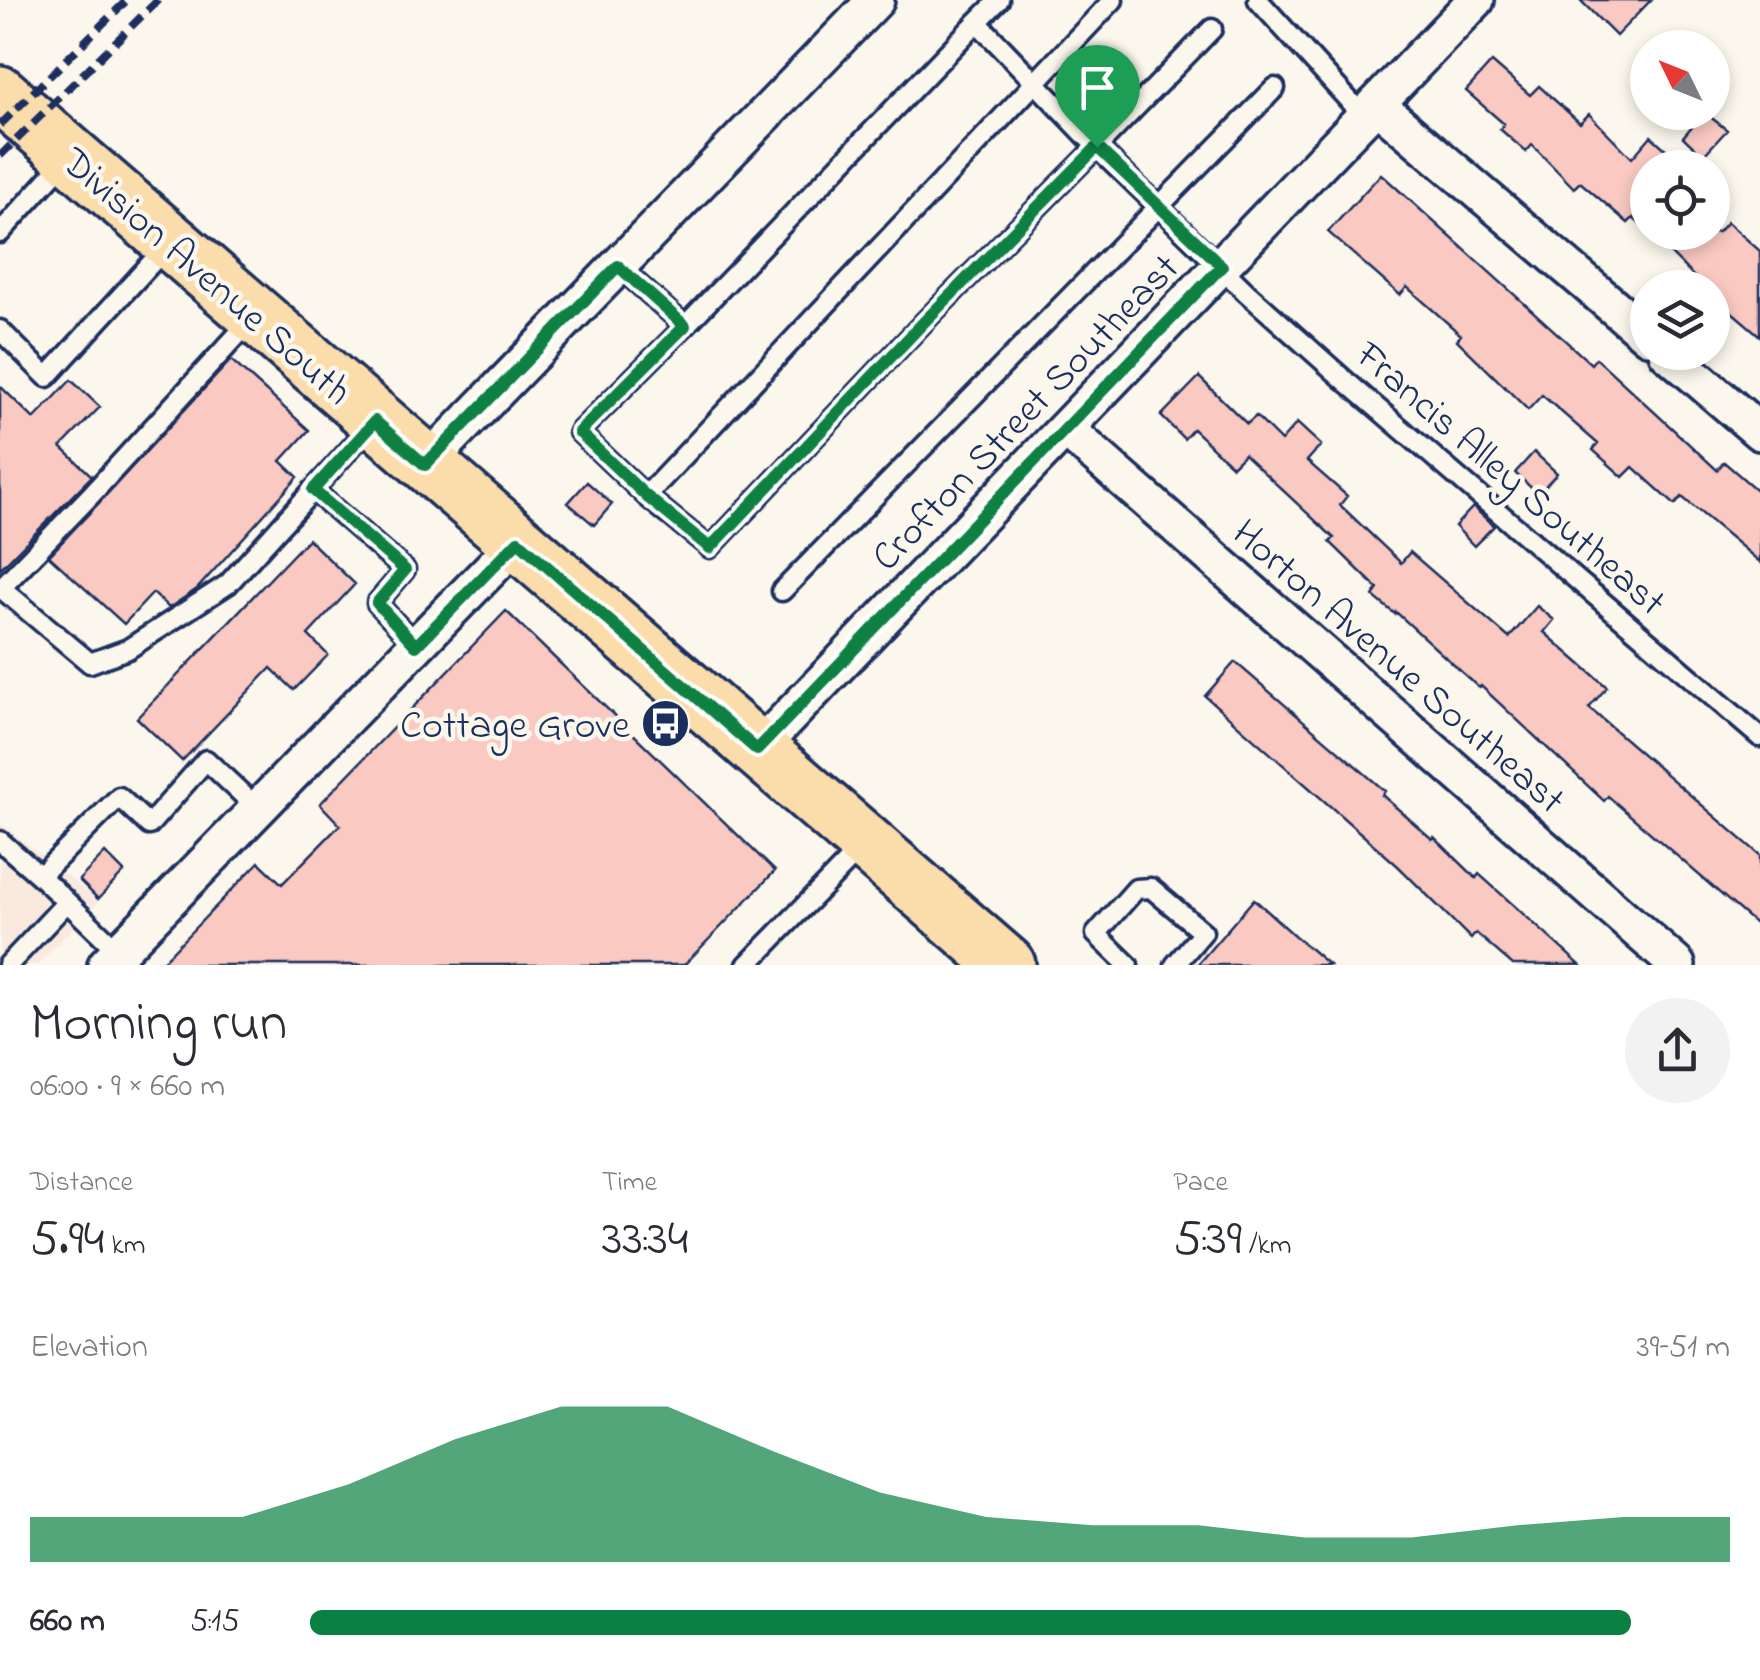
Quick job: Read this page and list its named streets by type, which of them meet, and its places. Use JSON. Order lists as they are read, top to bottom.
{
  "streets": {
    "main road": ["Division Avenue South"],
    "street": ["Crofton Street Southeast", "Horton Avenue Southeast"],
    "lane": ["Francis Alley Southeast"]
  },
  "crossings": [
    ["Division Avenue South", "Crofton Street Southeast"],
    ["Crofton Street Southeast", "Francis Alley Southeast"],
    ["Crofton Street Southeast", "Horton Avenue Southeast"]
  ],
  "places": {
    "bus stop": ["Cottage Grove"]
  },
  "north": "top left",
  "page": {
    "heading": ["Morning run", "06:00 · 9 × 660 m"],
    "stats": [
      ["Distance", "5.94 km"],
      ["Time", "33:34"],
      ["Pace", "5:39 /km"]
    ],
    "chart": ["Elevation", "39–51 m"],
    "list": [
      {
        "name": "660 m",
        "note": "5:15"
      }
    ]
  }
}
